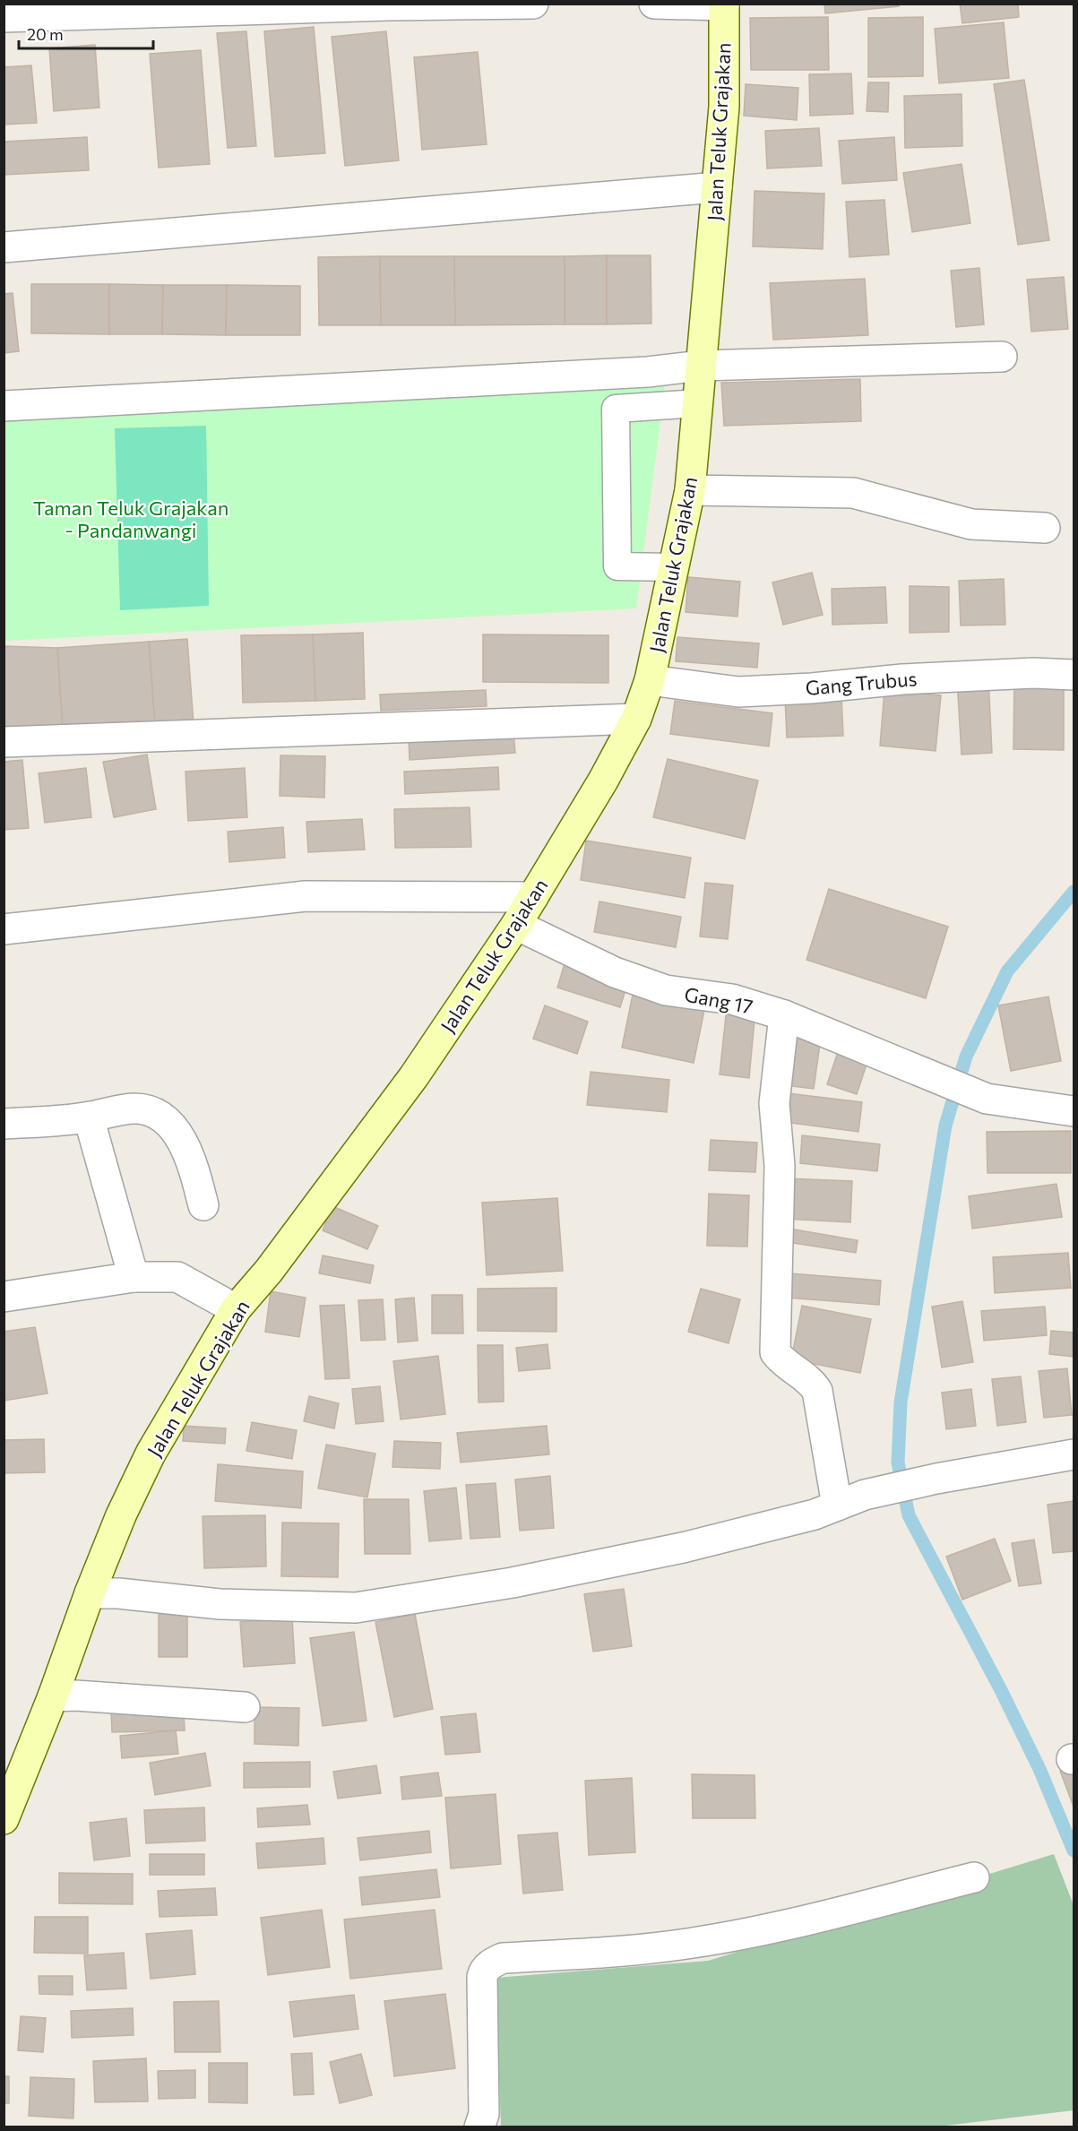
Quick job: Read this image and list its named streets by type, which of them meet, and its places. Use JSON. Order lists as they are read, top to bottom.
{
  "streets": {
    "street": ["Jalan Teluk Grajakan", "Gang Trubus", "Gang 17"]
  },
  "crossings": [
    ["Jalan Teluk Grajakan", "Gang Trubus"],
    ["Jalan Teluk Grajakan", "Gang 17"]
  ],
  "parks": ["Taman Teluk Grajakan - Pandanwangi"],
  "scale_bar": "20 m"
}
